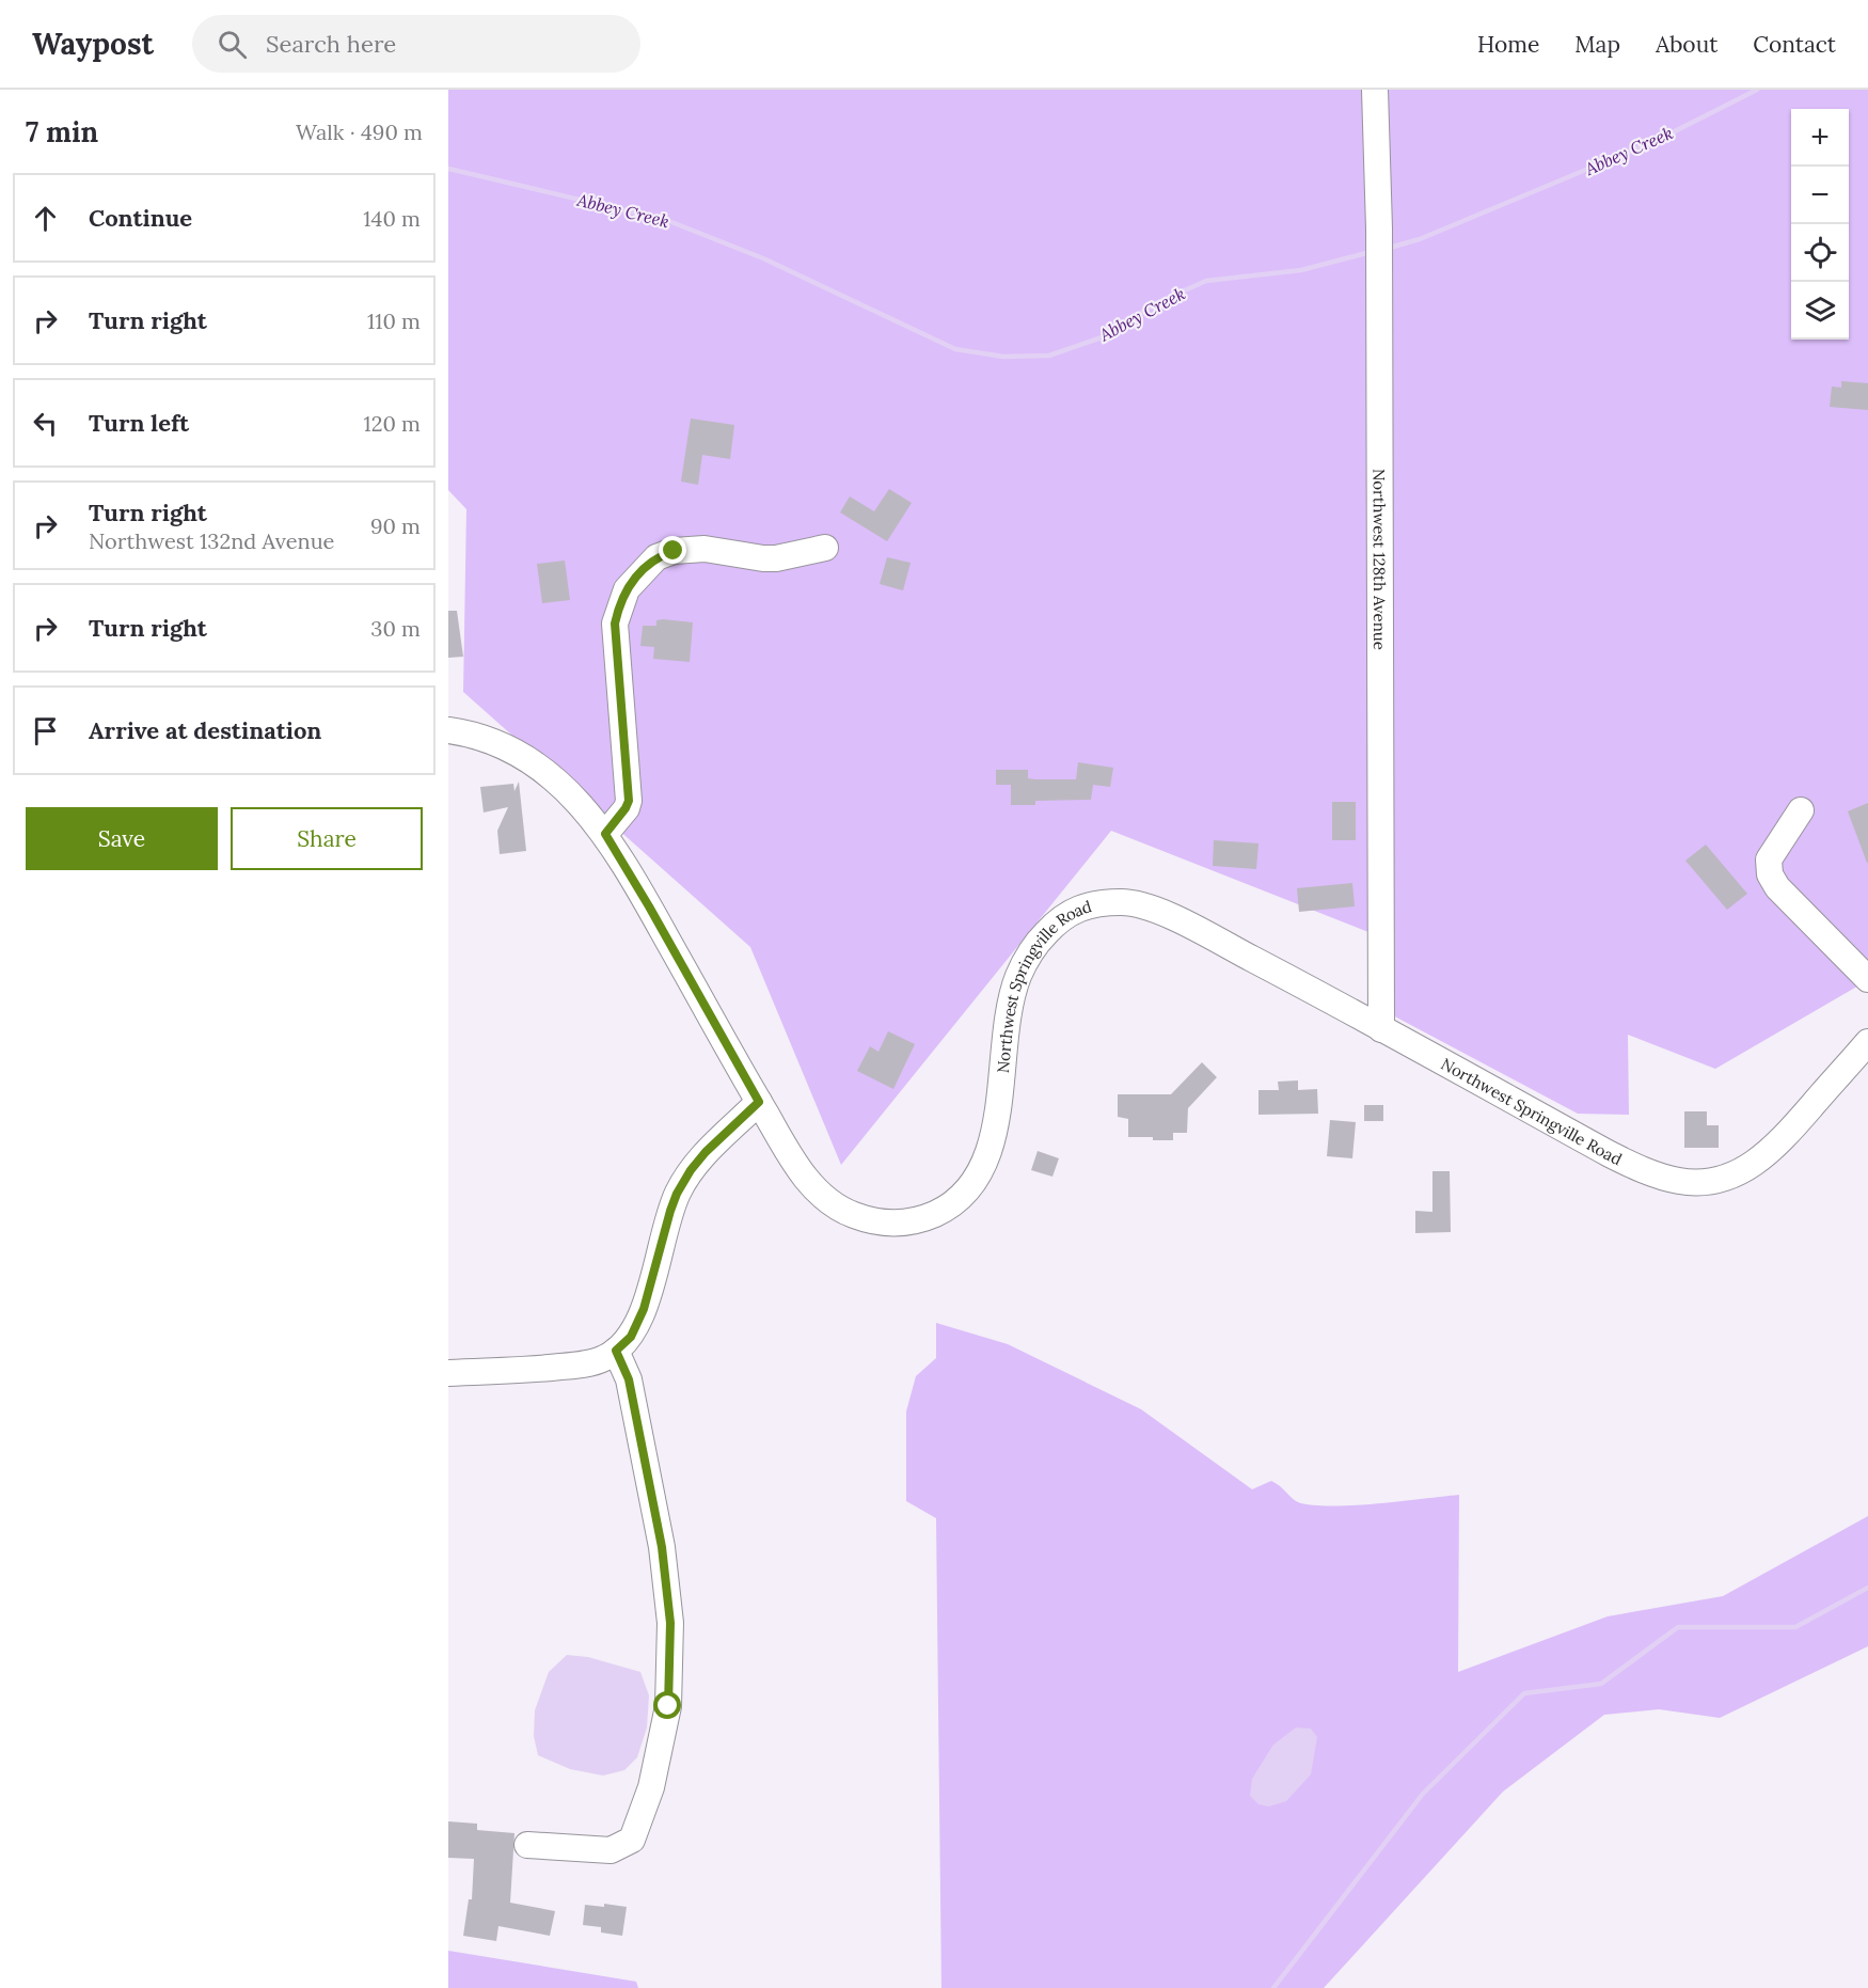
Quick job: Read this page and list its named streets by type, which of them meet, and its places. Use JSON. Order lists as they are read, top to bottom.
{
  "streets": {
    "street": ["Northwest 128th Avenue", "Northwest Springville Road"]
  },
  "crossings": [
    ["Northwest 128th Avenue", "Northwest Springville Road"]
  ],
  "water": ["Abbey Creek"],
  "page": {
    "header": "Waypost",
    "search": "Search here",
    "nav": [
      "Home",
      "Map",
      "About",
      "Contact"
    ],
    "heading": ["7 min", "Walk · 490 m"],
    "map_buttons": ["+", "−"],
    "list": [
      ["Continue", "140 m"],
      ["Turn right", "110 m"],
      ["Turn left", "120 m"],
      ["Turn right", "Northwest 132nd Avenue", "90 m"],
      ["Turn right", "30 m"],
      "Arrive at destination"
    ],
    "buttons": ["Save", "Share"]
  }
}
